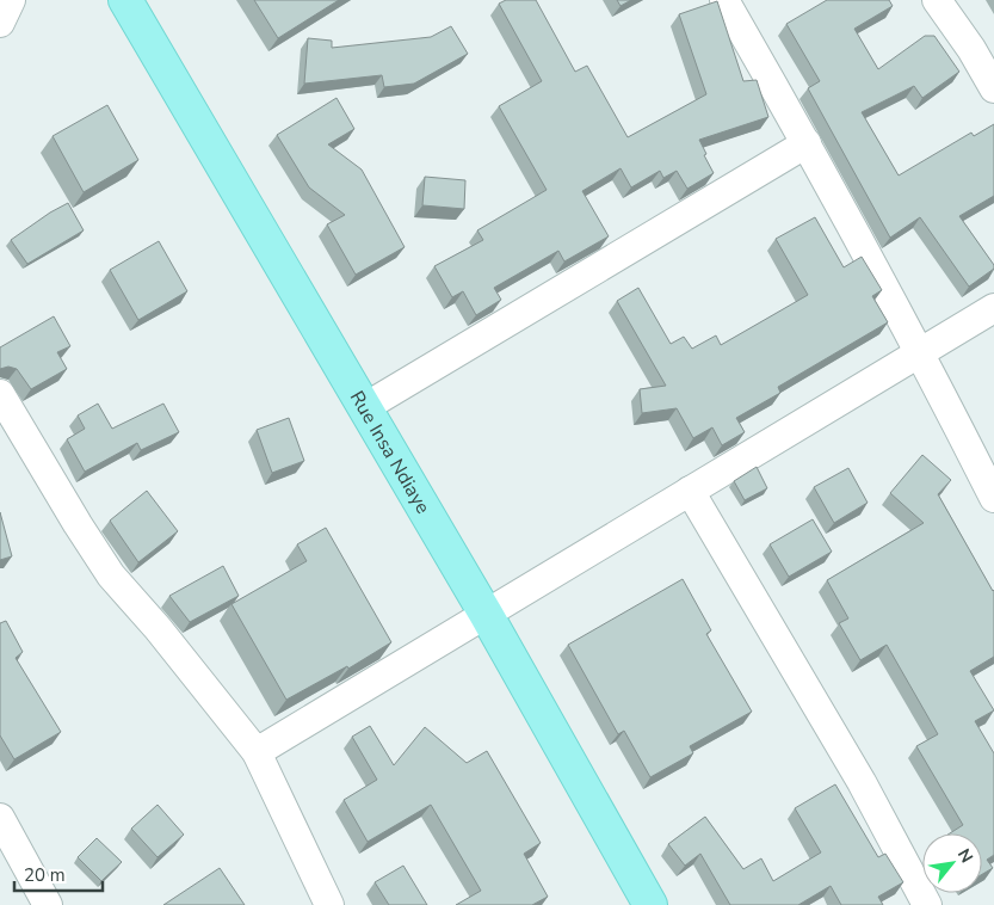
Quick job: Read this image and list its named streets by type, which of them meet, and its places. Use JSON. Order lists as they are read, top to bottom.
{
  "streets": {
    "main road": ["Rue Insa Ndiaye"]
  },
  "scale_bar": "20 m",
  "north": "top right"
}
